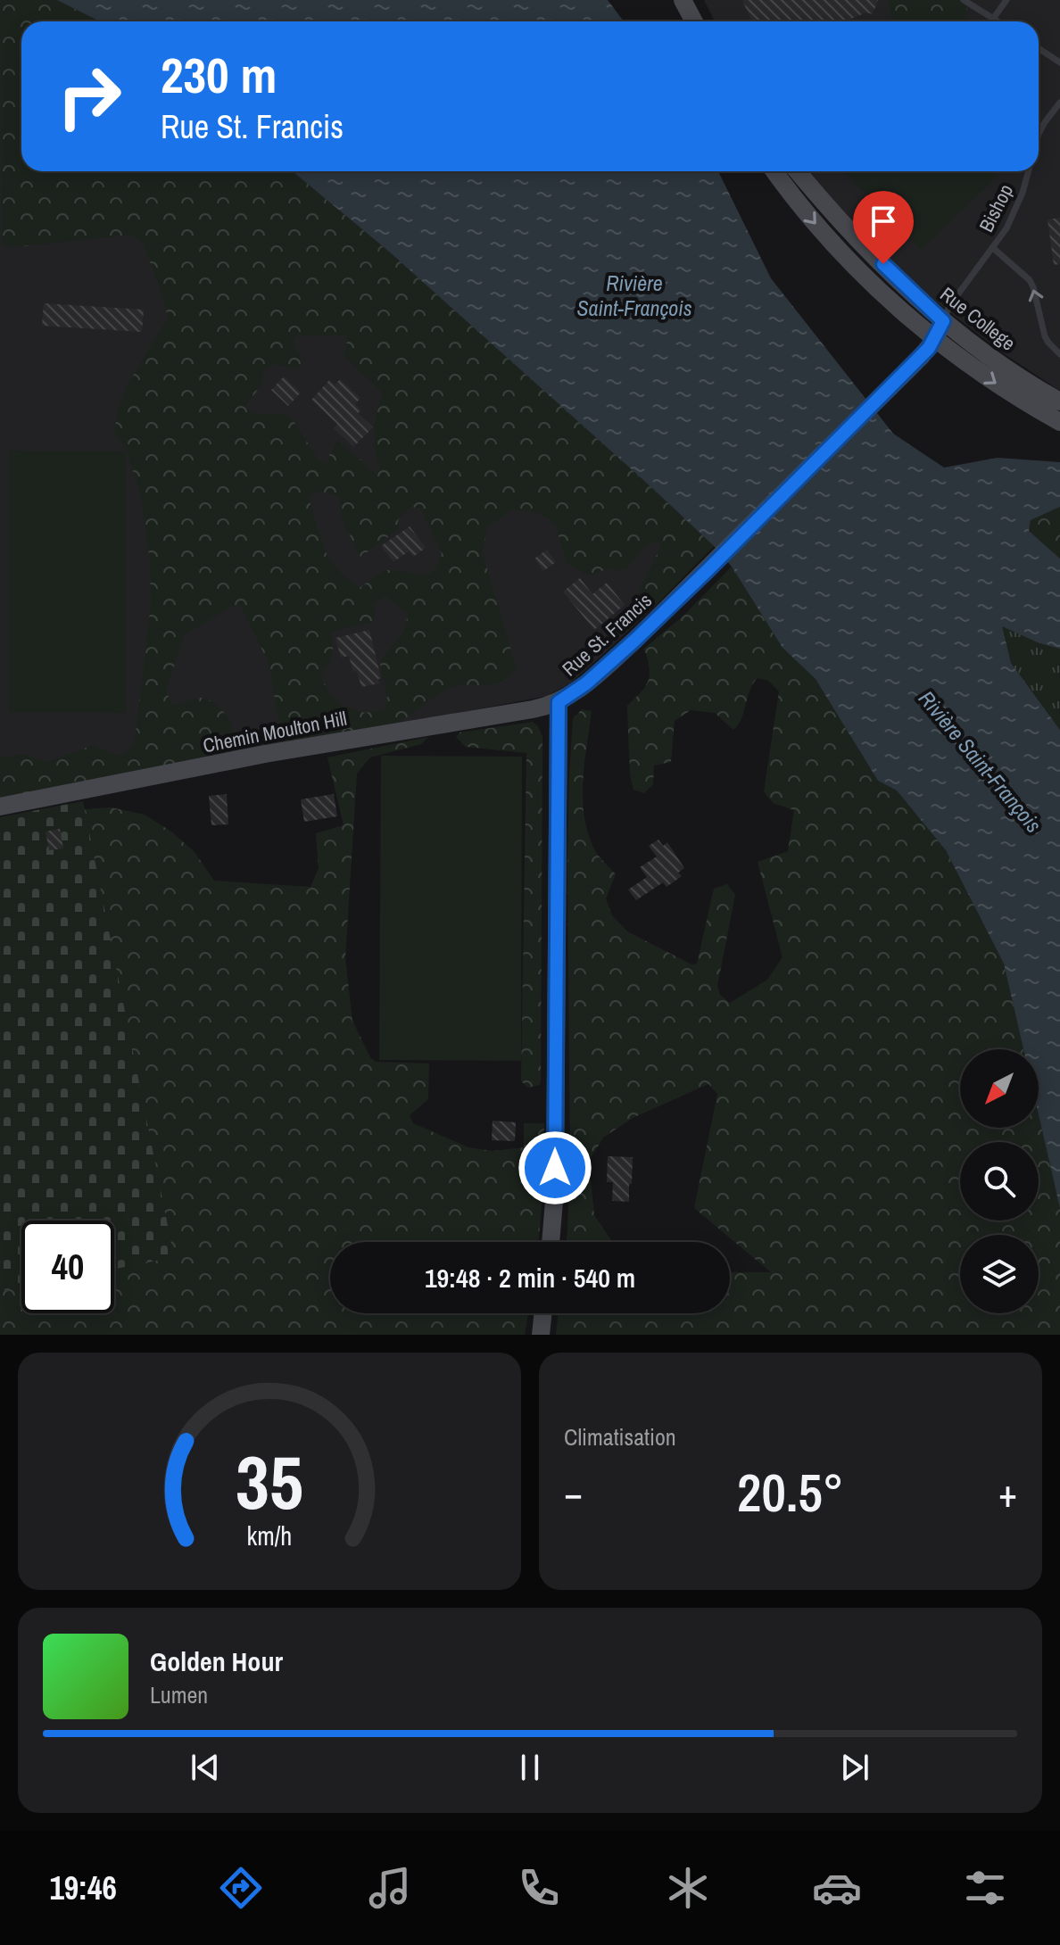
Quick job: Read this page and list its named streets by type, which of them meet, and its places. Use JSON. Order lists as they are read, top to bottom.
{
  "streets": {
    "street": ["Rue College", "Rue St. Francis", "Chemin Moulton Hill"],
    "lane": ["Bishop"]
  },
  "crossings": [
    ["Rue College", "Rue St. Francis"],
    ["Rue St. Francis", "Chemin Moulton Hill"]
  ],
  "one_way": ["Bishop"],
  "water": ["Rivière Saint-François"],
  "north": "bottom left",
  "page": {
    "turn": ["230 m", "Rue St. Francis"],
    "limit": "40",
    "trip": "19:48 · 2 min · 540 m",
    "tile": "Climatisation",
    "heat": ["−", "20.5°", "+"],
    "song": ["Golden Hour", "Lumen"],
    "tabs": "19:46",
    "gauge": ["35", "km/h"]
  }
}
